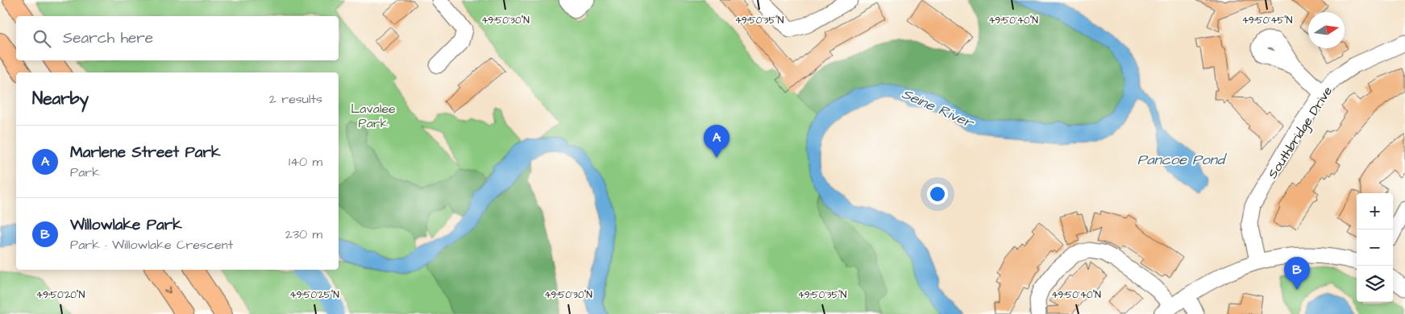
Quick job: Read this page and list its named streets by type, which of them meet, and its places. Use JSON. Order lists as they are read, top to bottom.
{
  "streets": {
    "street": ["Southbridge Drive"]
  },
  "water": ["Seine River", "Pancoe Pond"],
  "parks": ["Lavalee Park"],
  "north": "right",
  "page": {
    "search": "Search here",
    "heading": ["Nearby", "2 results"],
    "pins": ["A", "B"],
    "list": [
      {
        "mark": "A",
        "name": "Marlene Street Park",
        "note": "Park",
        "value": "140 m"
      },
      {
        "mark": "B",
        "name": "Willowlake Park",
        "note": "Park · Willowlake Crescent",
        "value": "230 m"
      }
    ],
    "map_buttons": ["+", "−"]
  },
  "coordinates": [
    "49°50'30\"N",
    "49°50'35\"N",
    "49°50'40\"N",
    "49°50'45\"N",
    "49°50'20\"N",
    "49°50'25\"N"
  ]
}
